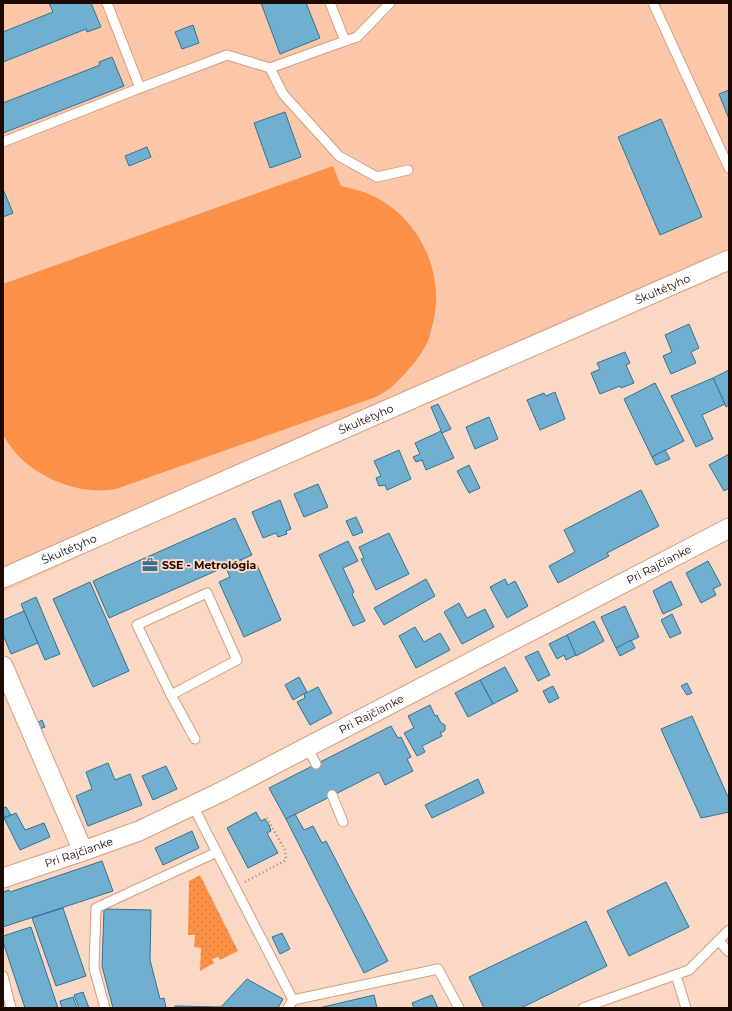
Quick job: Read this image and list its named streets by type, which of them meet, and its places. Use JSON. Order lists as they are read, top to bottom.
{
  "streets": {
    "street": ["Škultétyho", "Pri Rajčianke"]
  },
  "places": {
    "office": ["SSE - Metrológia"]
  }
}
